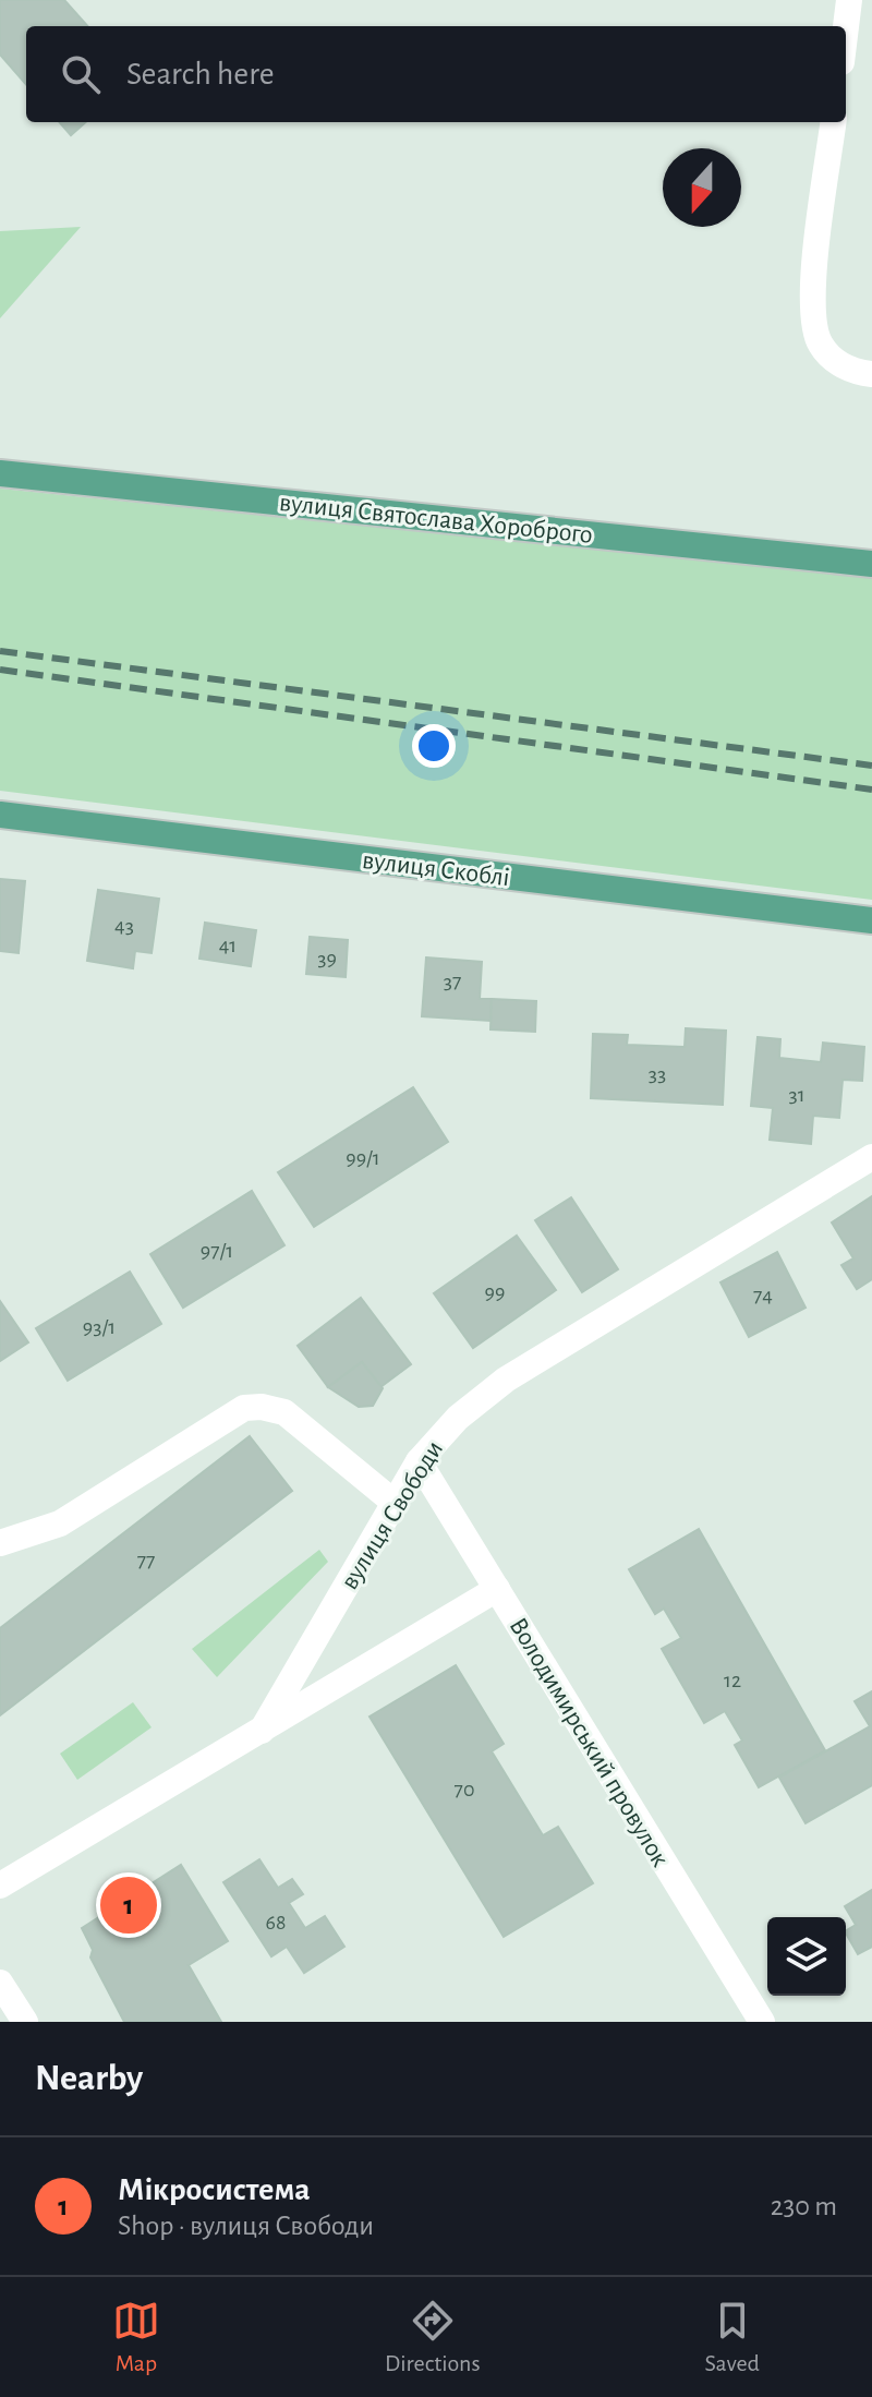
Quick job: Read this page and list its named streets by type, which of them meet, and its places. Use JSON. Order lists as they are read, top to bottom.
{
  "streets": {
    "main road": ["вулиця Святослава Хороброго", "вулиця Скоблі"],
    "street": ["вулиця Свободи", "Володимирський провулок"]
  },
  "crossings": [
    ["вулиця Свободи", "Володимирський провулок"]
  ],
  "house_numbers": [
    "43",
    "41",
    "39",
    "37",
    "33",
    "31",
    "99/1",
    "97/1",
    "99",
    "74",
    "93/1",
    "77",
    "12",
    "70",
    "68"
  ],
  "north": "bottom",
  "page": {
    "search": "Search here",
    "pins": "1",
    "heading": "Nearby",
    "list": [
      {
        "mark": "1",
        "name": "Мікросистема",
        "note": "Shop · вулиця Свободи",
        "value": "230 m"
      }
    ],
    "nav": ["Map", "Directions", "Saved"]
  }
}
